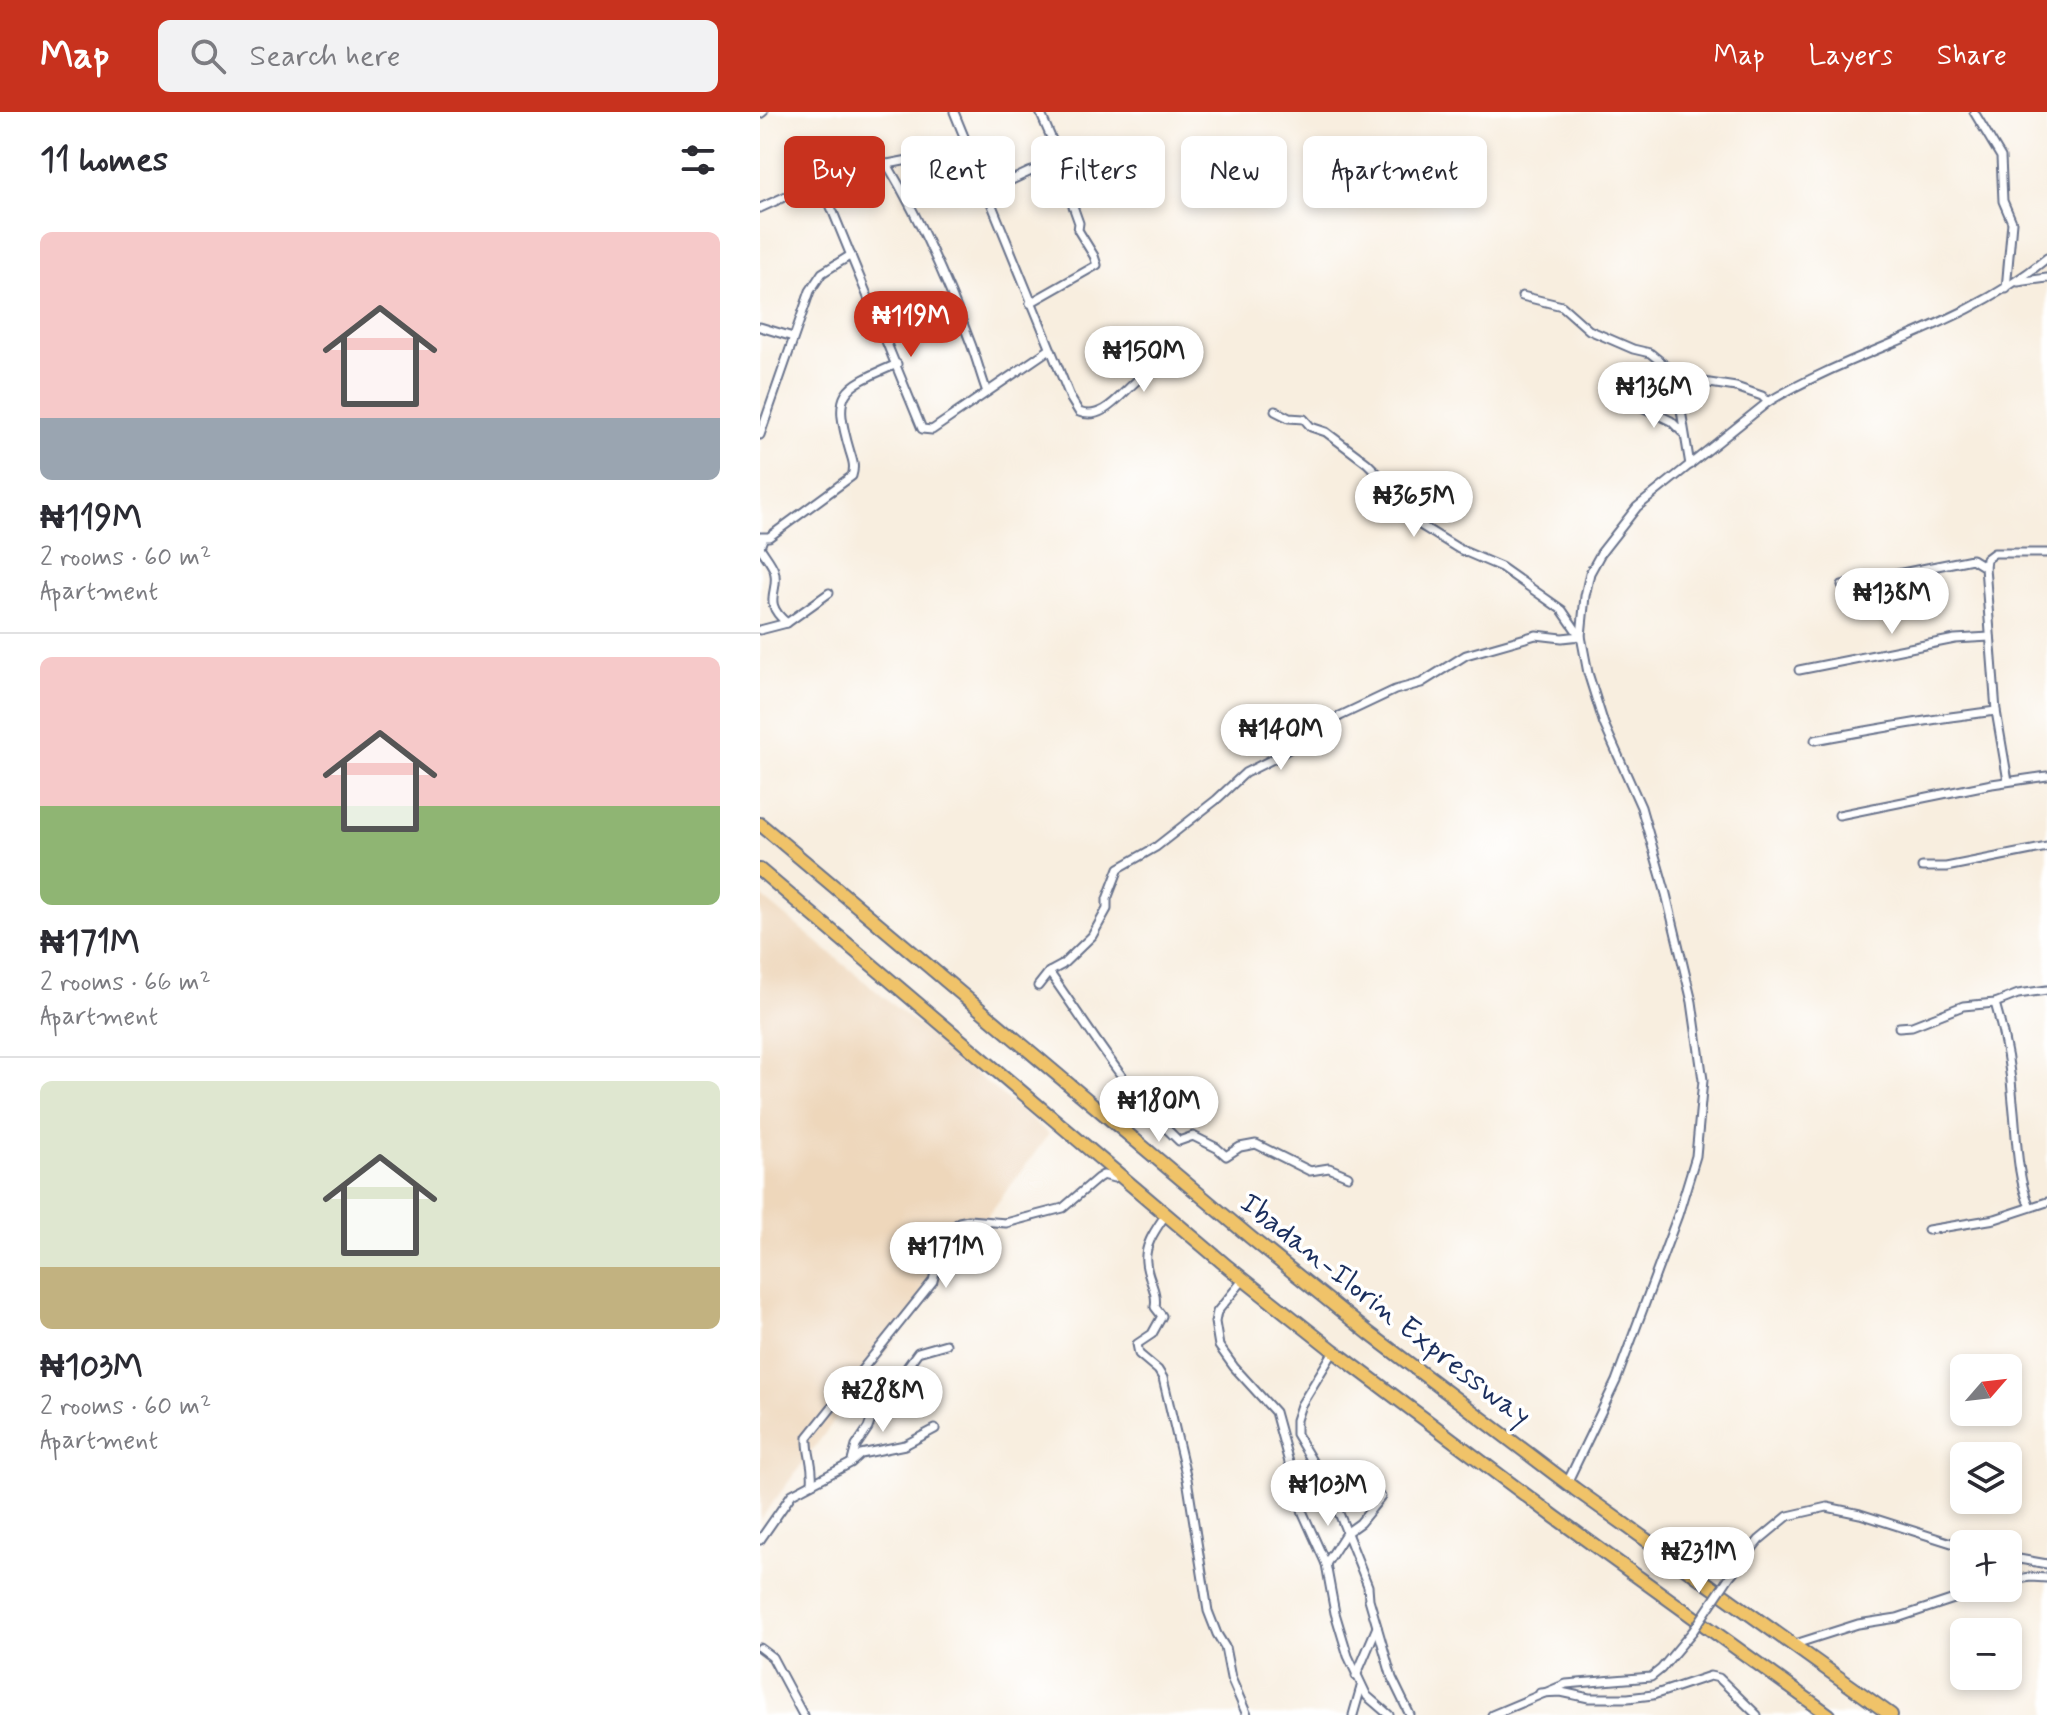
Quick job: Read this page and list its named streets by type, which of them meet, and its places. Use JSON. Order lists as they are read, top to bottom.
{
  "streets": {
    "highway": ["Ibadan-Ilorin Expressway"]
  },
  "north": "top right",
  "page": {
    "header": "Map",
    "search": "Search here",
    "nav": ["Map", "Layers", "Share"],
    "heading": "11 homes",
    "chip": [
      "Buy",
      "Rent",
      "Filters",
      "New",
      "Apartment"
    ],
    "list": [
      {
        "name": "₦119M",
        "note": "2 rooms · 60 m² · Apartment"
      },
      {
        "name": "₦171M",
        "note": "2 rooms · 66 m² · Apartment"
      },
      {
        "name": "₦103M",
        "note": "2 rooms · 60 m² · Apartment"
      }
    ],
    "price": [
      "₦119M",
      "₦150M",
      "₦136M",
      "₦365M",
      "₦138M",
      "₦140M",
      "₦180M",
      "₦171M",
      "₦288M",
      "₦103M",
      "₦231M"
    ],
    "map_buttons": ["+", "−"]
  }
}
